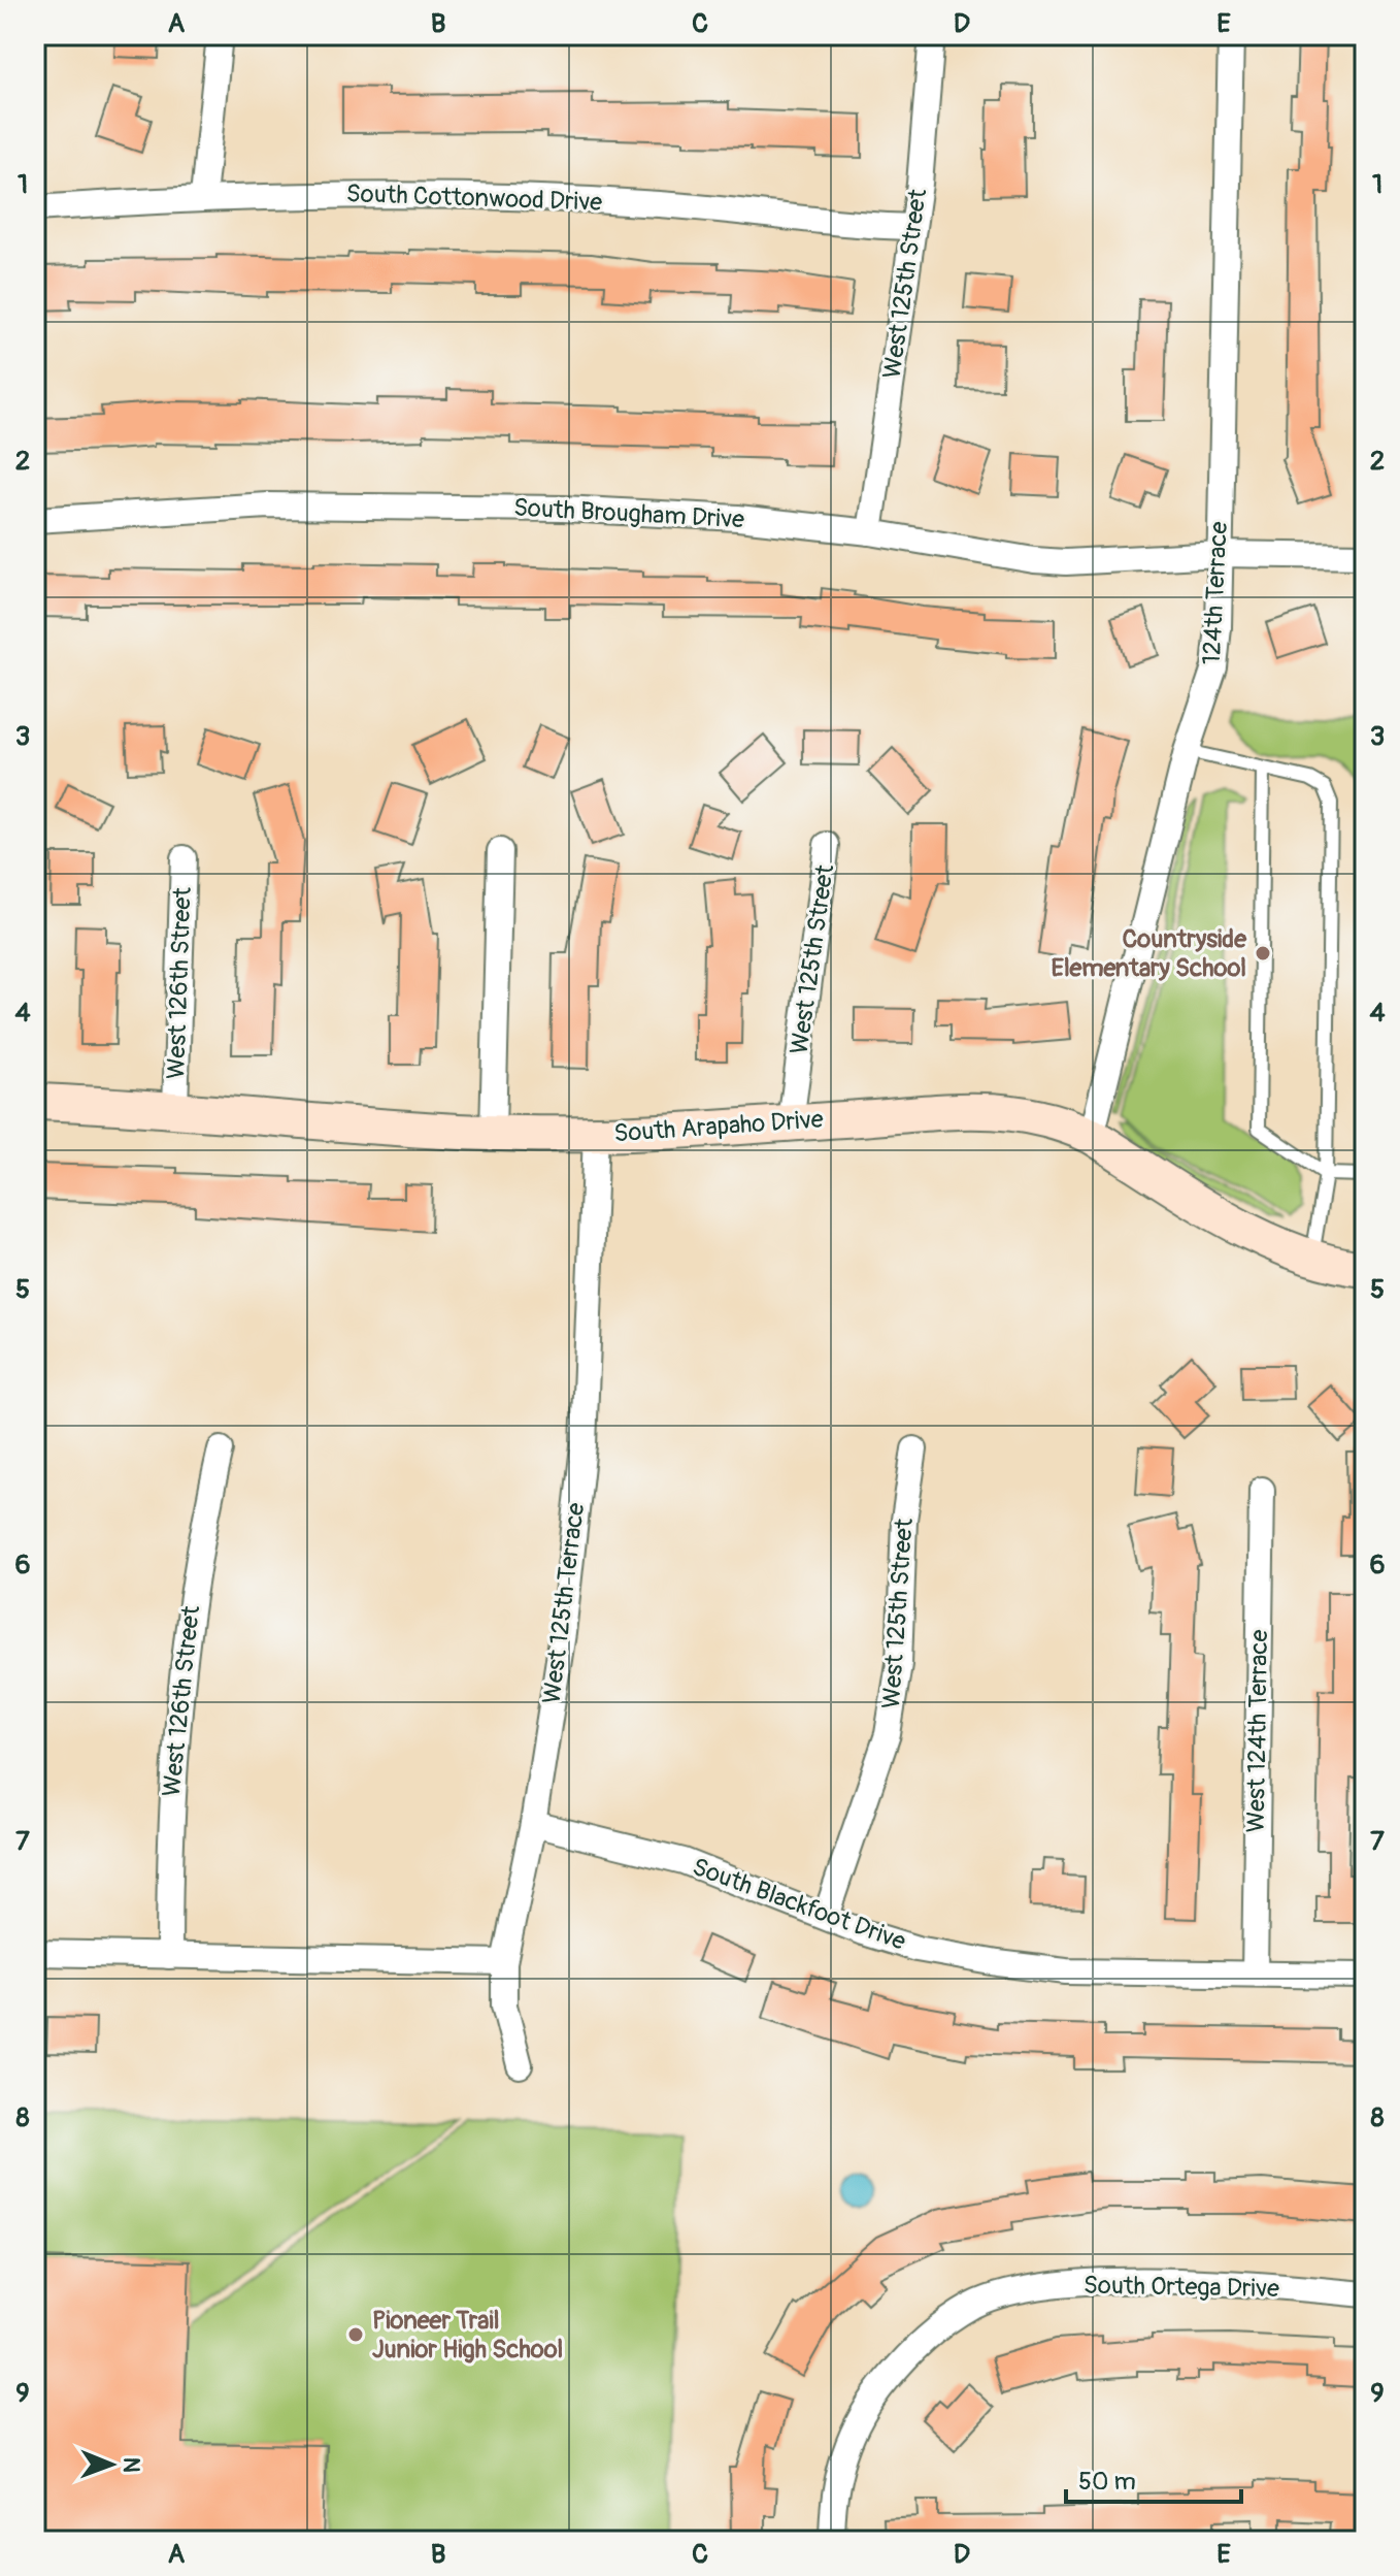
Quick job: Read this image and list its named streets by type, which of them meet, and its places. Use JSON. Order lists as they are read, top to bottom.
{
  "streets": {
    "street": [
      "South Cottonwood Drive",
      "West 125th Street",
      "South Brougham Drive",
      "124th Terrace",
      "West 126th Street",
      "South Arapaho Drive",
      "West 125th Terrace",
      "West 124th Terrace",
      "South Blackfoot Drive",
      "South Ortega Drive"
    ]
  },
  "crossings": [
    ["South Cottonwood Drive", "West 125th Street"],
    ["West 125th Street", "South Brougham Drive"],
    ["West 125th Street", "South Arapaho Drive"],
    ["West 125th Street", "South Blackfoot Drive"],
    ["South Brougham Drive", "124th Terrace"],
    ["124th Terrace", "South Arapaho Drive"],
    ["West 126th Street", "South Arapaho Drive"],
    ["South Arapaho Drive", "West 125th Terrace"],
    ["West 125th Terrace", "South Blackfoot Drive"],
    ["West 124th Terrace", "South Blackfoot Drive"]
  ],
  "places": ["Countryside Elementary School", "Pioneer Trail Junior High School"],
  "scale_bar": "50 m",
  "north": "right",
  "grid": {
    "columns": [
      "A",
      "B",
      "C",
      "D",
      "E"
    ],
    "rows": [
      "1",
      "2",
      "3",
      "4",
      "5",
      "6",
      "7",
      "8",
      "9"
    ]
  }
}
